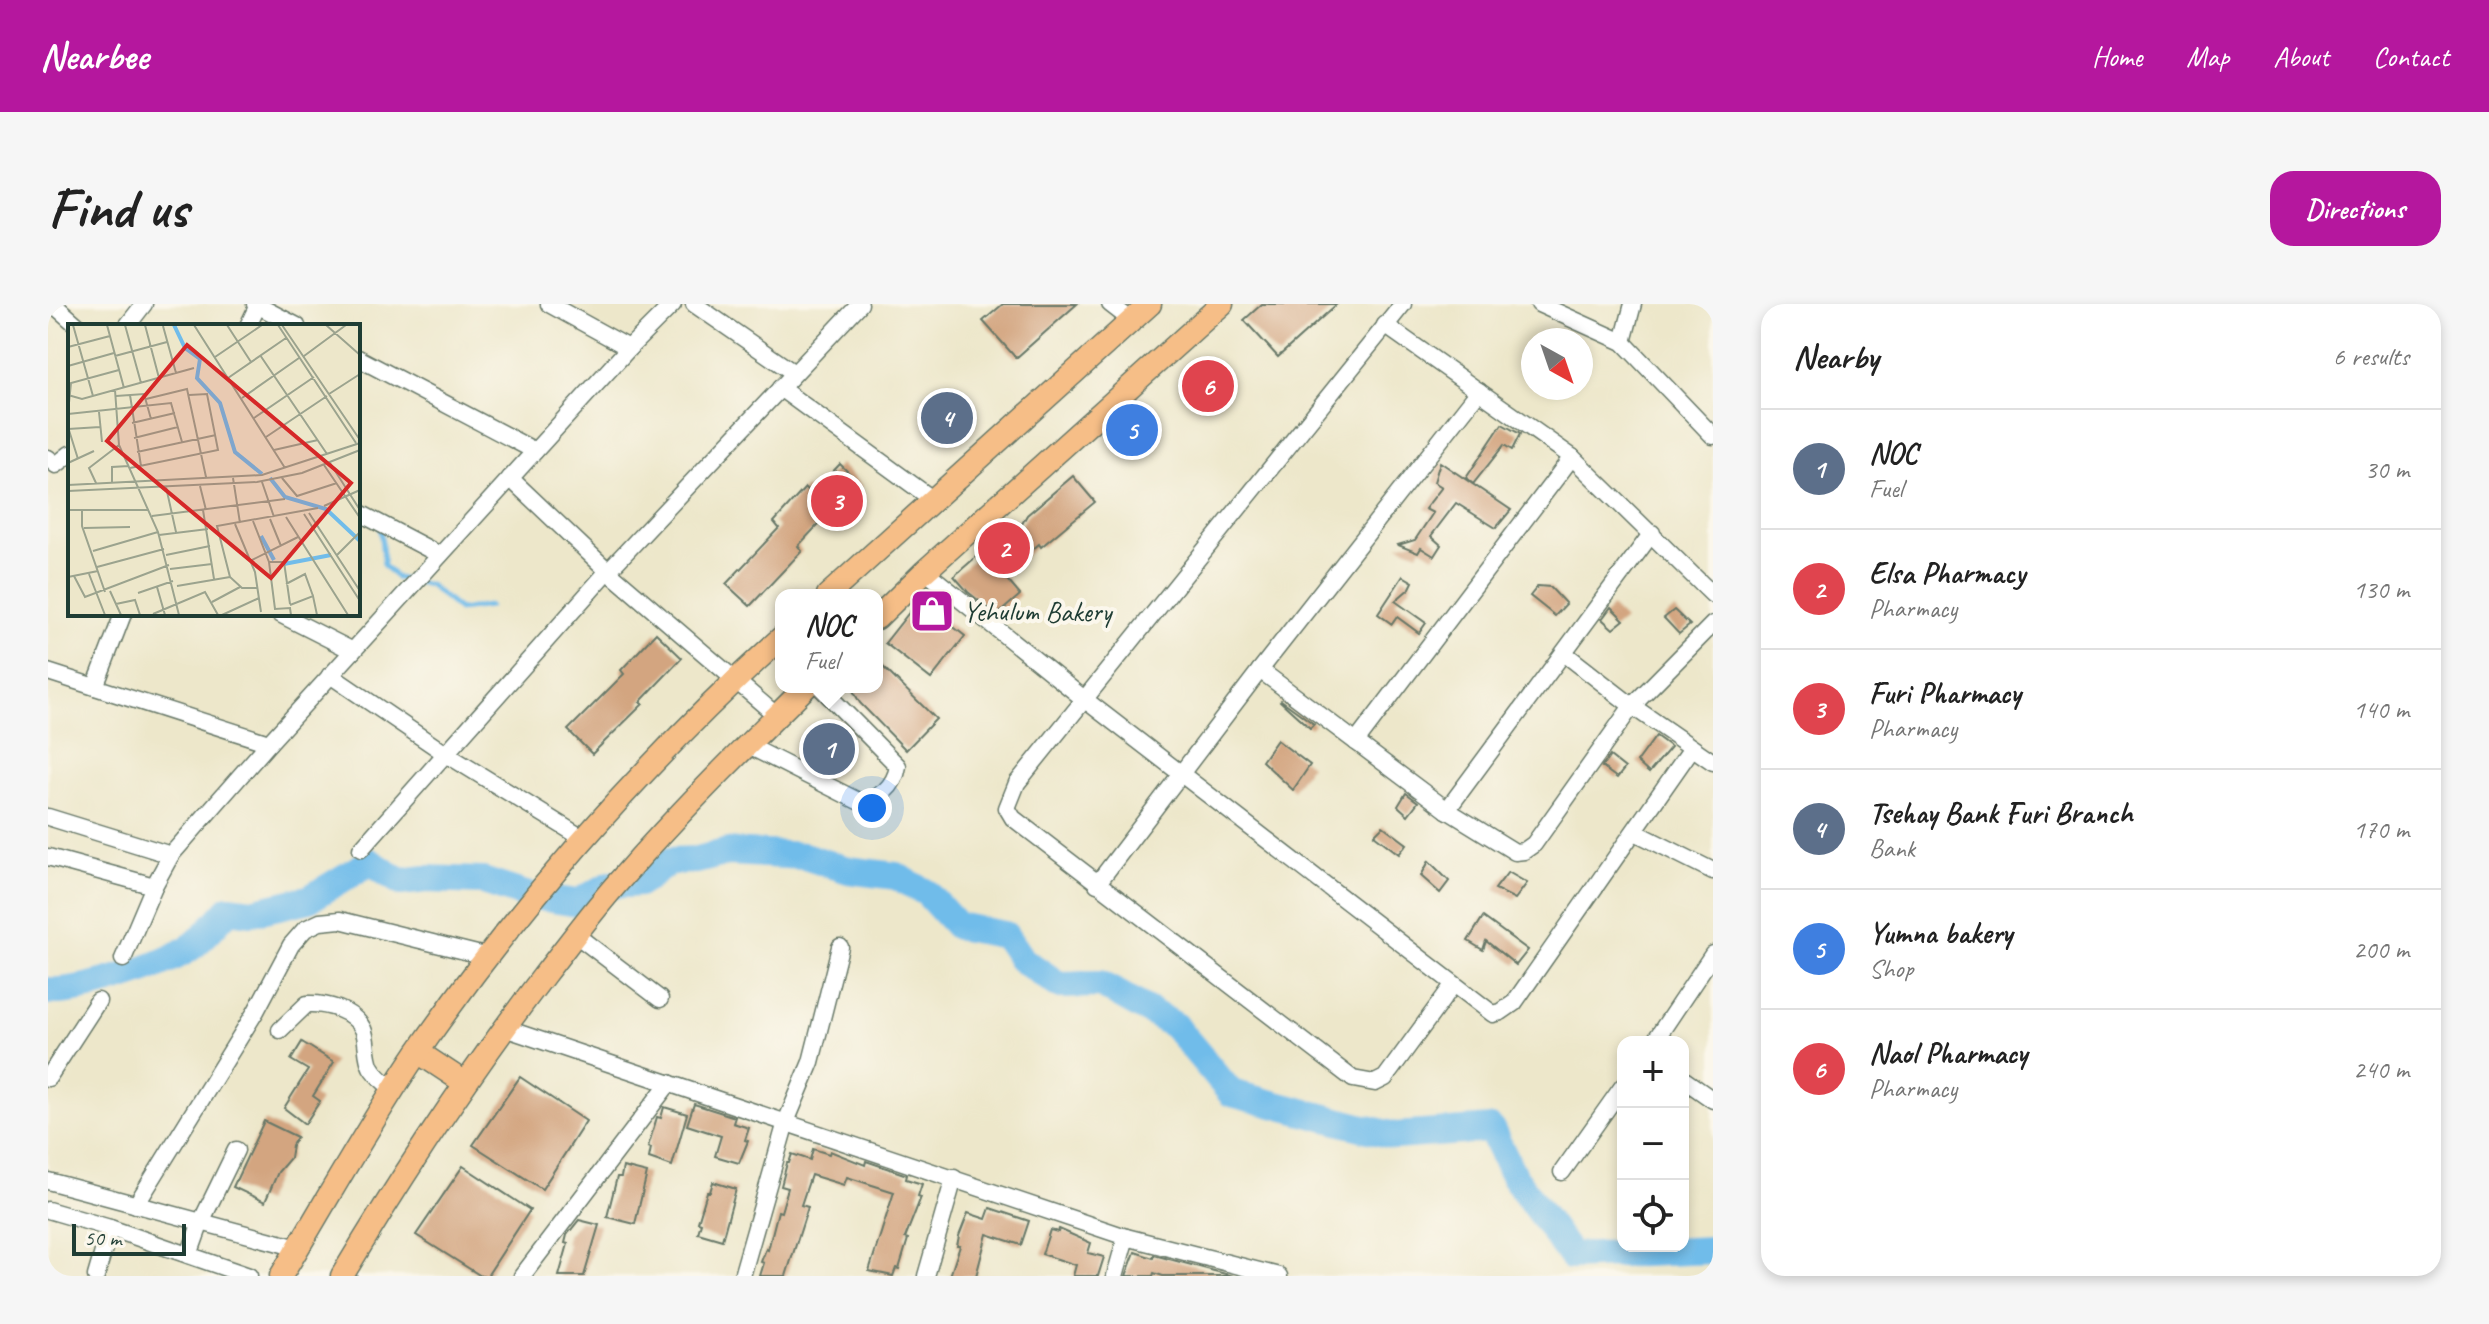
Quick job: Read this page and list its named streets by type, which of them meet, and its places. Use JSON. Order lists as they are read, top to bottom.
{
  "places": {
    "shop": ["Yehulum Bakery"]
  },
  "scale_bar": "50 m",
  "north": "bottom right",
  "page": {
    "header": "Nearbee",
    "nav": [
      "Home",
      "Map",
      "About",
      "Contact"
    ],
    "buttons": "Directions",
    "title": "Find us",
    "heading": ["Nearby", "6 results"],
    "pins": [
      "6",
      "4",
      "5",
      "3",
      "2",
      "1"
    ],
    "list": [
      {
        "mark": "1",
        "name": "NOC",
        "note": "Fuel",
        "value": "30 m"
      },
      {
        "mark": "2",
        "name": "Elsa Pharmacy",
        "note": "Pharmacy",
        "value": "130 m"
      },
      {
        "mark": "3",
        "name": "Furi Pharmacy",
        "note": "Pharmacy",
        "value": "140 m"
      },
      {
        "mark": "4",
        "name": "Tsehay Bank Furi Branch",
        "note": "Bank",
        "value": "170 m"
      },
      {
        "mark": "5",
        "name": "Yumna bakery",
        "note": "Shop",
        "value": "200 m"
      },
      {
        "mark": "6",
        "name": "Naol Pharmacy",
        "note": "Pharmacy",
        "value": "240 m"
      }
    ],
    "popup": ["NOC", "Fuel"],
    "map_buttons": ["+", "−"],
    "scale": "50 m"
  }
}
